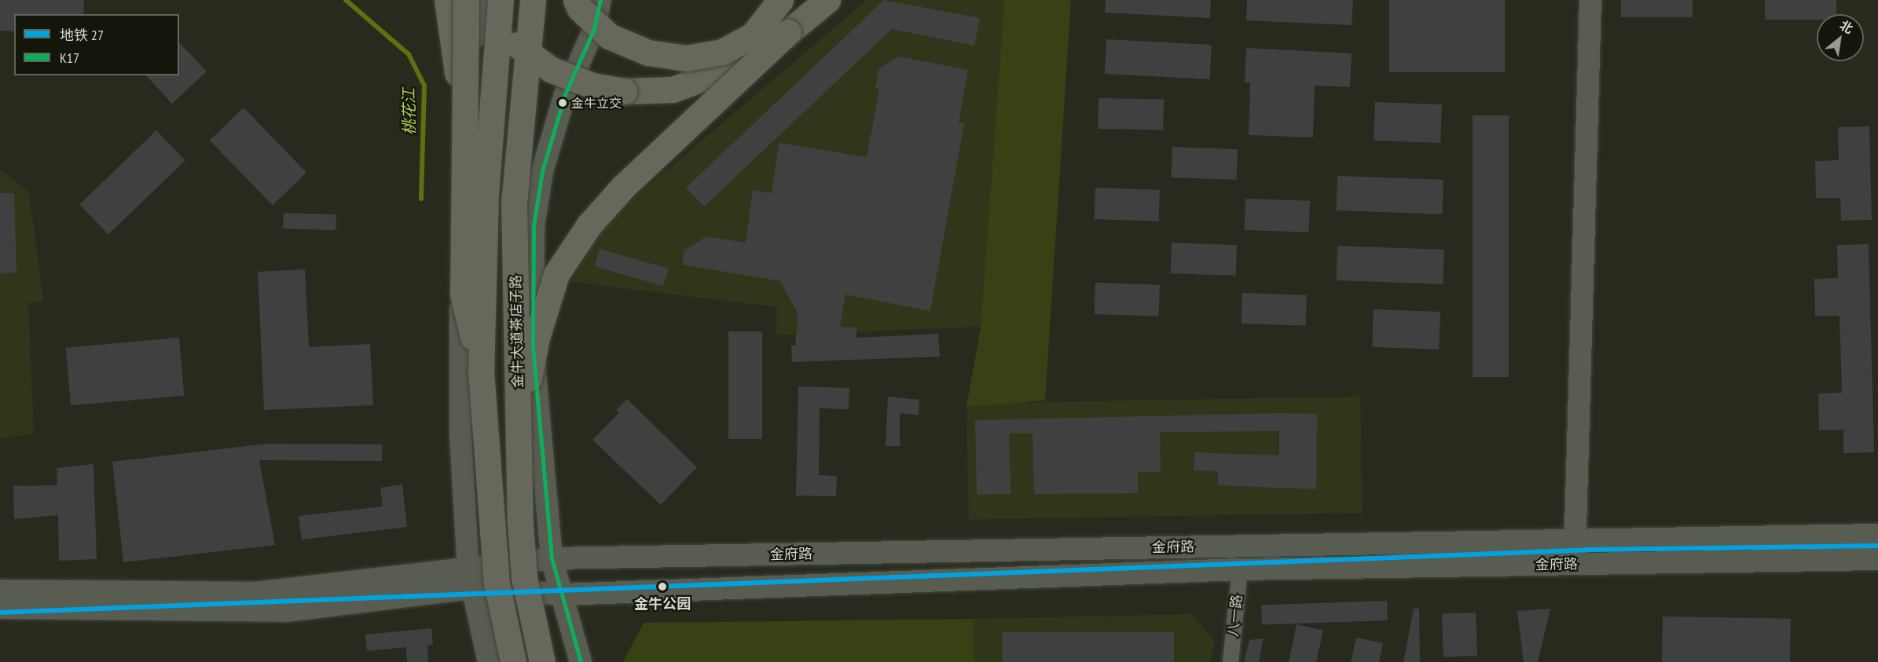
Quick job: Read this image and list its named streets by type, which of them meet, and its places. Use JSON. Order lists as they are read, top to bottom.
{
  "streets": {
    "highway": ["金牛大道茶店子路"],
    "street": ["金府路", "八一路"]
  },
  "crossings": [
    ["金府路", "八一路"]
  ],
  "water": ["桃花江"],
  "places": ["金牛立交", "金牛公园"],
  "lines": ["transit line K17", "metro line 27"],
  "legend": ["地铁 27", "K17"],
  "north": "top right"
}
